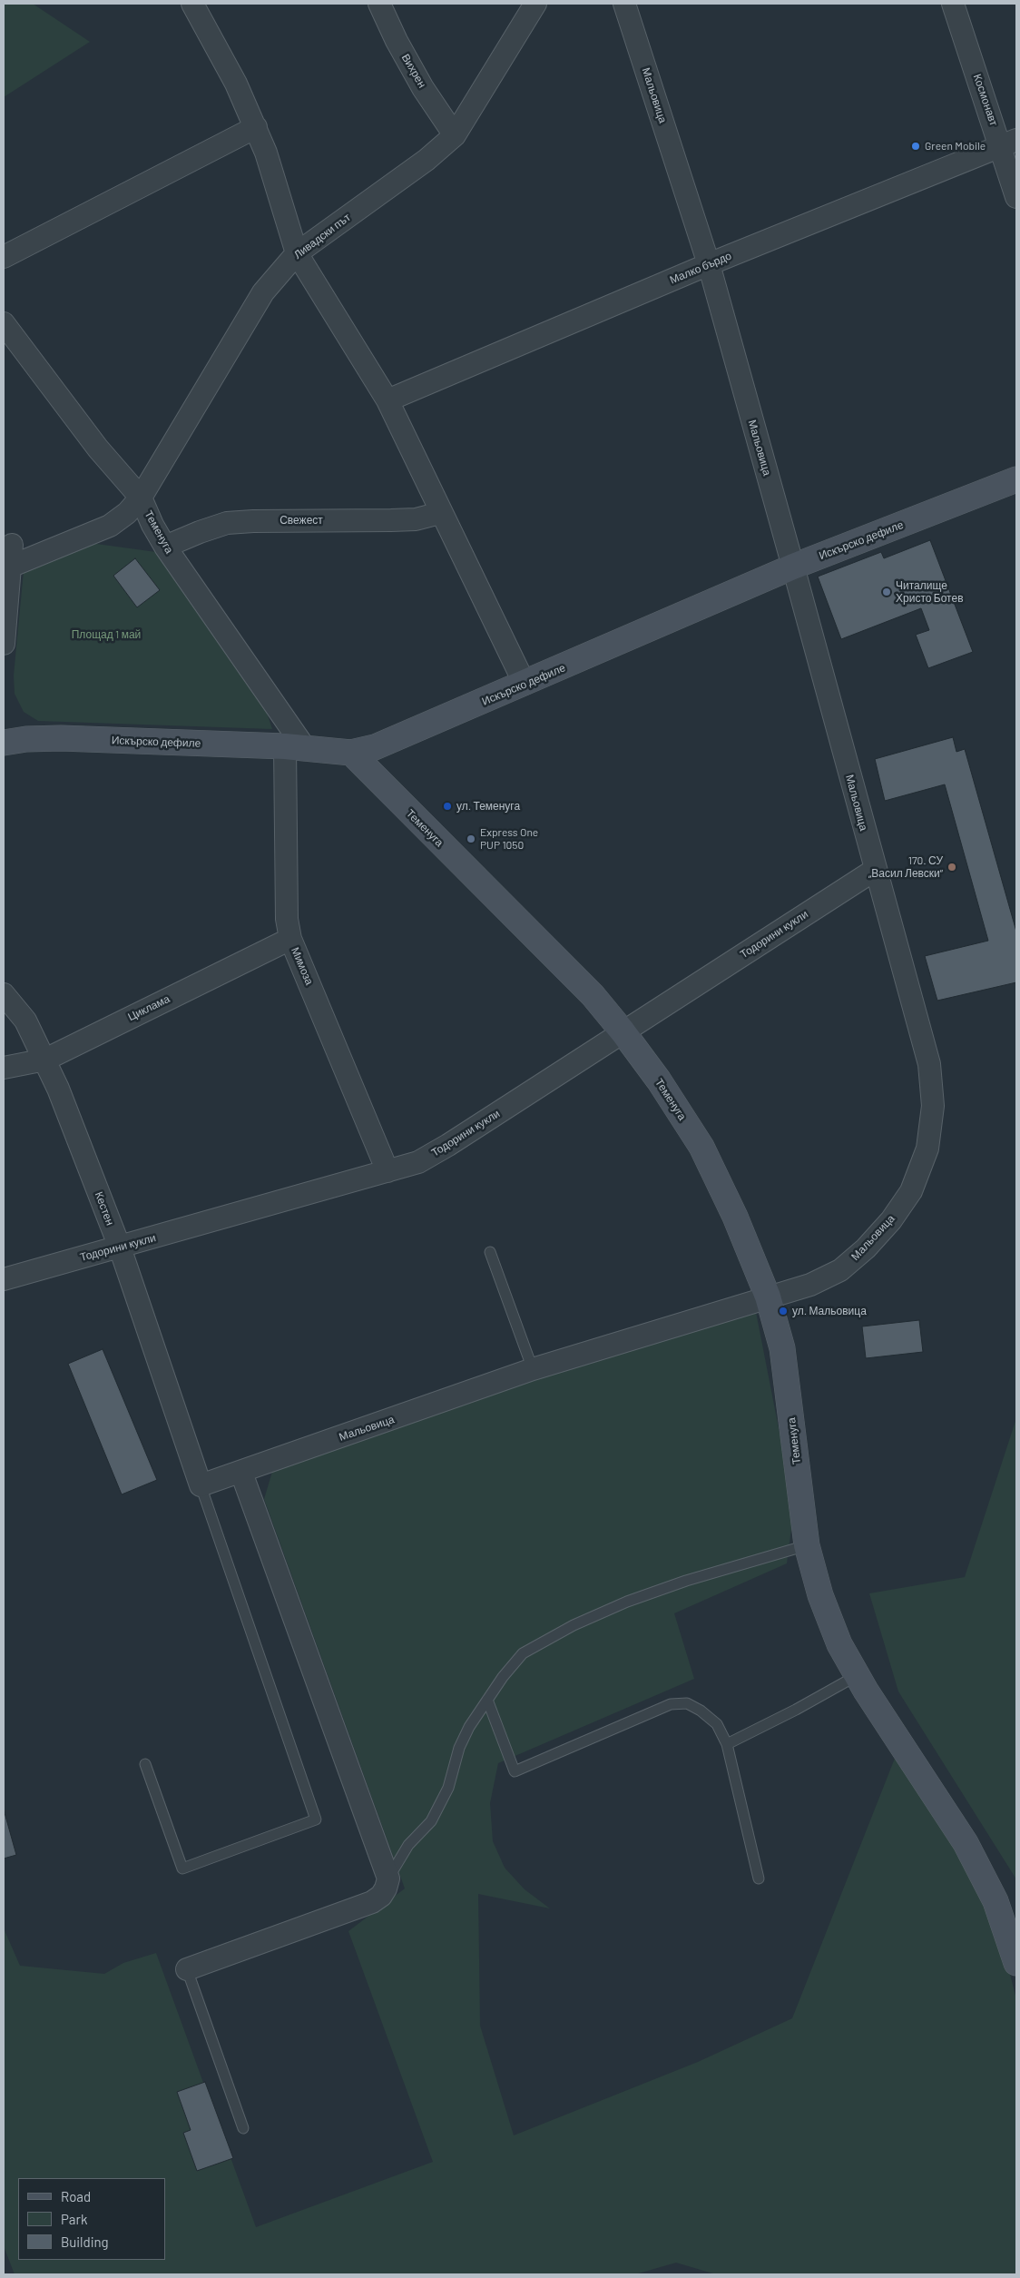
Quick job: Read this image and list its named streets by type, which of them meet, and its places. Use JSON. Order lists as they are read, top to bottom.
{
  "streets": {
    "street": [
      "Вихрен",
      "Мальовица",
      "Космонавт",
      "Ливадски път",
      "Малко бърдо",
      "Свежест",
      "Теменуга",
      "Искърско дефиле",
      "Тодорини кукли",
      "Мимоза",
      "Циклама",
      "Кестен"
    ]
  },
  "crossings": [
    ["Вихрен", "Ливадски път"],
    ["Мальовица", "Малко бърдо"],
    ["Мальовица", "Теменуга"],
    ["Мальовица", "Искърско дефиле"],
    ["Мальовица", "Тодорини кукли"],
    ["Мальовица", "Кестен"],
    ["Космонавт", "Малко бърдо"],
    ["Ливадски път", "Теменуга"],
    ["Свежест", "Теменуга"],
    ["Теменуга", "Искърско дефиле"],
    ["Теменуга", "Тодорини кукли"],
    ["Теменуга", "Мимоза"],
    ["Искърско дефиле", "Мимоза"],
    ["Тодорини кукли", "Мимоза"],
    ["Тодорини кукли", "Кестен"],
    ["Мимоза", "Циклама"],
    ["Циклама", "Кестен"]
  ],
  "parks": ["Площад 1 май"],
  "places": [
    "Green Mobile",
    "Читалище Христо Ботев",
    "ул. Теменуга",
    "Express One PUP 1050",
    "170. СУ „Васил Левски“",
    "ул. Мальовица"
  ],
  "legend": ["Road", "Park", "Building"]
}
